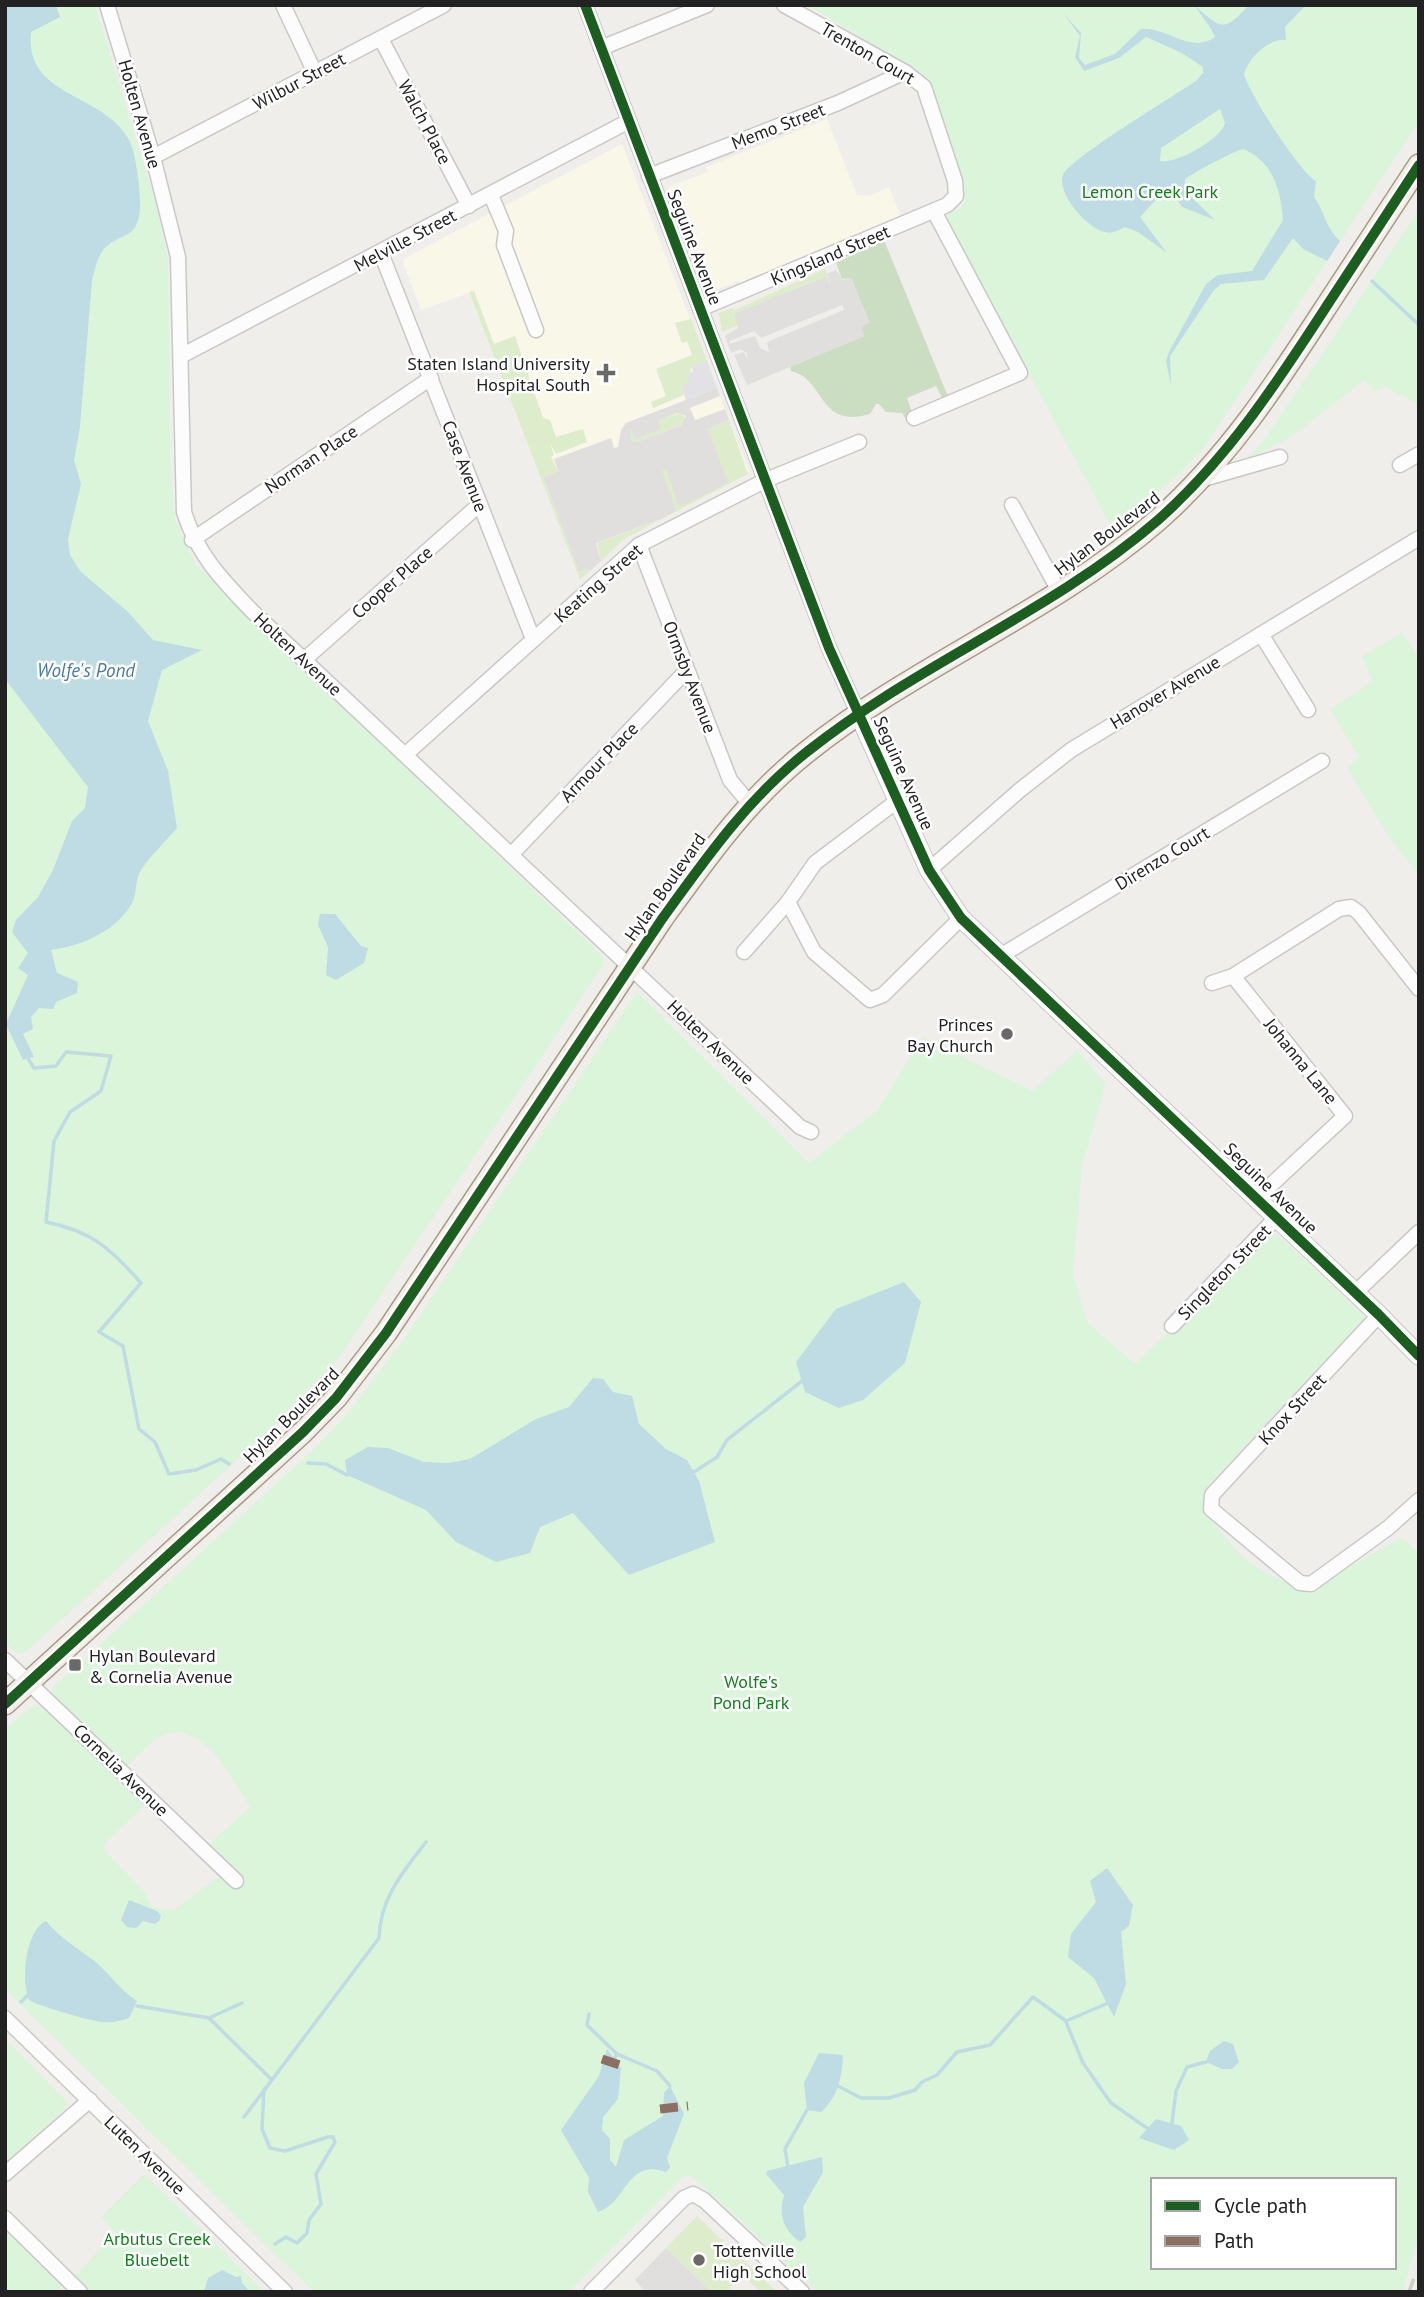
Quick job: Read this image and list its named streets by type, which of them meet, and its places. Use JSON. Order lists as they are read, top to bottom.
{
  "streets": {
    "main road": ["Hylan Boulevard"],
    "street": [
      "Trenton Court",
      "Wilbur Street",
      "Holten Avenue",
      "Walch Place",
      "Memo Street",
      "Melville Street",
      "Seguine Avenue",
      "Kingsland Street",
      "Norman Place",
      "Case Avenue",
      "Cooper Place",
      "Keating Street",
      "Ormsby Avenue",
      "Hanover Avenue",
      "Armour Place",
      "Direnzo Court",
      "Johanna Lane",
      "Singleton Street",
      "Knox Street",
      "Cornelia Avenue",
      "Luten Avenue"
    ]
  },
  "crossings": [
    ["Trenton Court", "Memo Street"],
    ["Trenton Court", "Kingsland Street"],
    ["Wilbur Street", "Holten Avenue"],
    ["Wilbur Street", "Walch Place"],
    ["Holten Avenue", "Melville Street"],
    ["Holten Avenue", "Norman Place"],
    ["Holten Avenue", "Hylan Boulevard"],
    ["Holten Avenue", "Cooper Place"],
    ["Holten Avenue", "Keating Street"],
    ["Holten Avenue", "Armour Place"],
    ["Walch Place", "Melville Street"],
    ["Memo Street", "Seguine Avenue"],
    ["Melville Street", "Seguine Avenue"],
    ["Melville Street", "Case Avenue"],
    ["Seguine Avenue", "Kingsland Street"],
    ["Seguine Avenue", "Hylan Boulevard"],
    ["Seguine Avenue", "Keating Street"],
    ["Seguine Avenue", "Hanover Avenue"],
    ["Seguine Avenue", "Direnzo Court"],
    ["Seguine Avenue", "Johanna Lane"],
    ["Seguine Avenue", "Singleton Street"],
    ["Seguine Avenue", "Knox Street"],
    ["Norman Place", "Case Avenue"],
    ["Case Avenue", "Cooper Place"],
    ["Case Avenue", "Keating Street"],
    ["Hylan Boulevard", "Ormsby Avenue"],
    ["Hylan Boulevard", "Cornelia Avenue"],
    ["Keating Street", "Ormsby Avenue"],
    ["Ormsby Avenue", "Armour Place"]
  ],
  "water": ["Wolfe's Pond"],
  "parks": ["Lemon Creek Park", "Wolfe's Pond Park", "Arbutus Creek Bluebelt"],
  "places": {
    "health": ["Staten Island University Hospital South"],
    "other": ["Princes Bay Church", "Tottenville High School"],
    "transit": ["Hylan Boulevard & Cornelia Avenue"]
  },
  "legend": ["Cycle path", "Path"]
}
